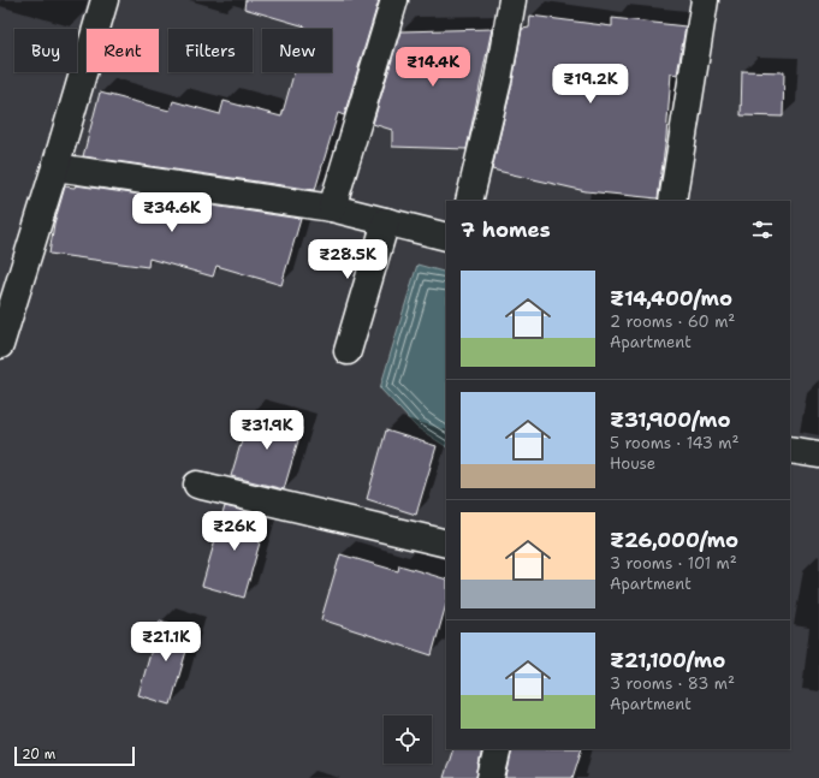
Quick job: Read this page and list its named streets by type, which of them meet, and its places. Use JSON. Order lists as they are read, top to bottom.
{
  "scale_bar": "20 m",
  "page": {
    "chip": [
      "Buy",
      "Rent",
      "Filters",
      "New"
    ],
    "price": [
      "₹14.4K",
      "₹19.2K",
      "₹34.6K",
      "₹28.5K",
      "₹31.9K",
      "₹26K",
      "₹21.1K"
    ],
    "heading": "7 homes",
    "list": [
      {
        "name": "₹14,400/mo",
        "note": "2 rooms · 60 m² · Apartment"
      },
      {
        "name": "₹31,900/mo",
        "note": "5 rooms · 143 m² · House"
      },
      {
        "name": "₹26,000/mo",
        "note": "3 rooms · 101 m² · Apartment"
      },
      {
        "name": "₹21,100/mo",
        "note": "3 rooms · 83 m² · Apartment"
      }
    ],
    "scale": "20 m"
  }
}
